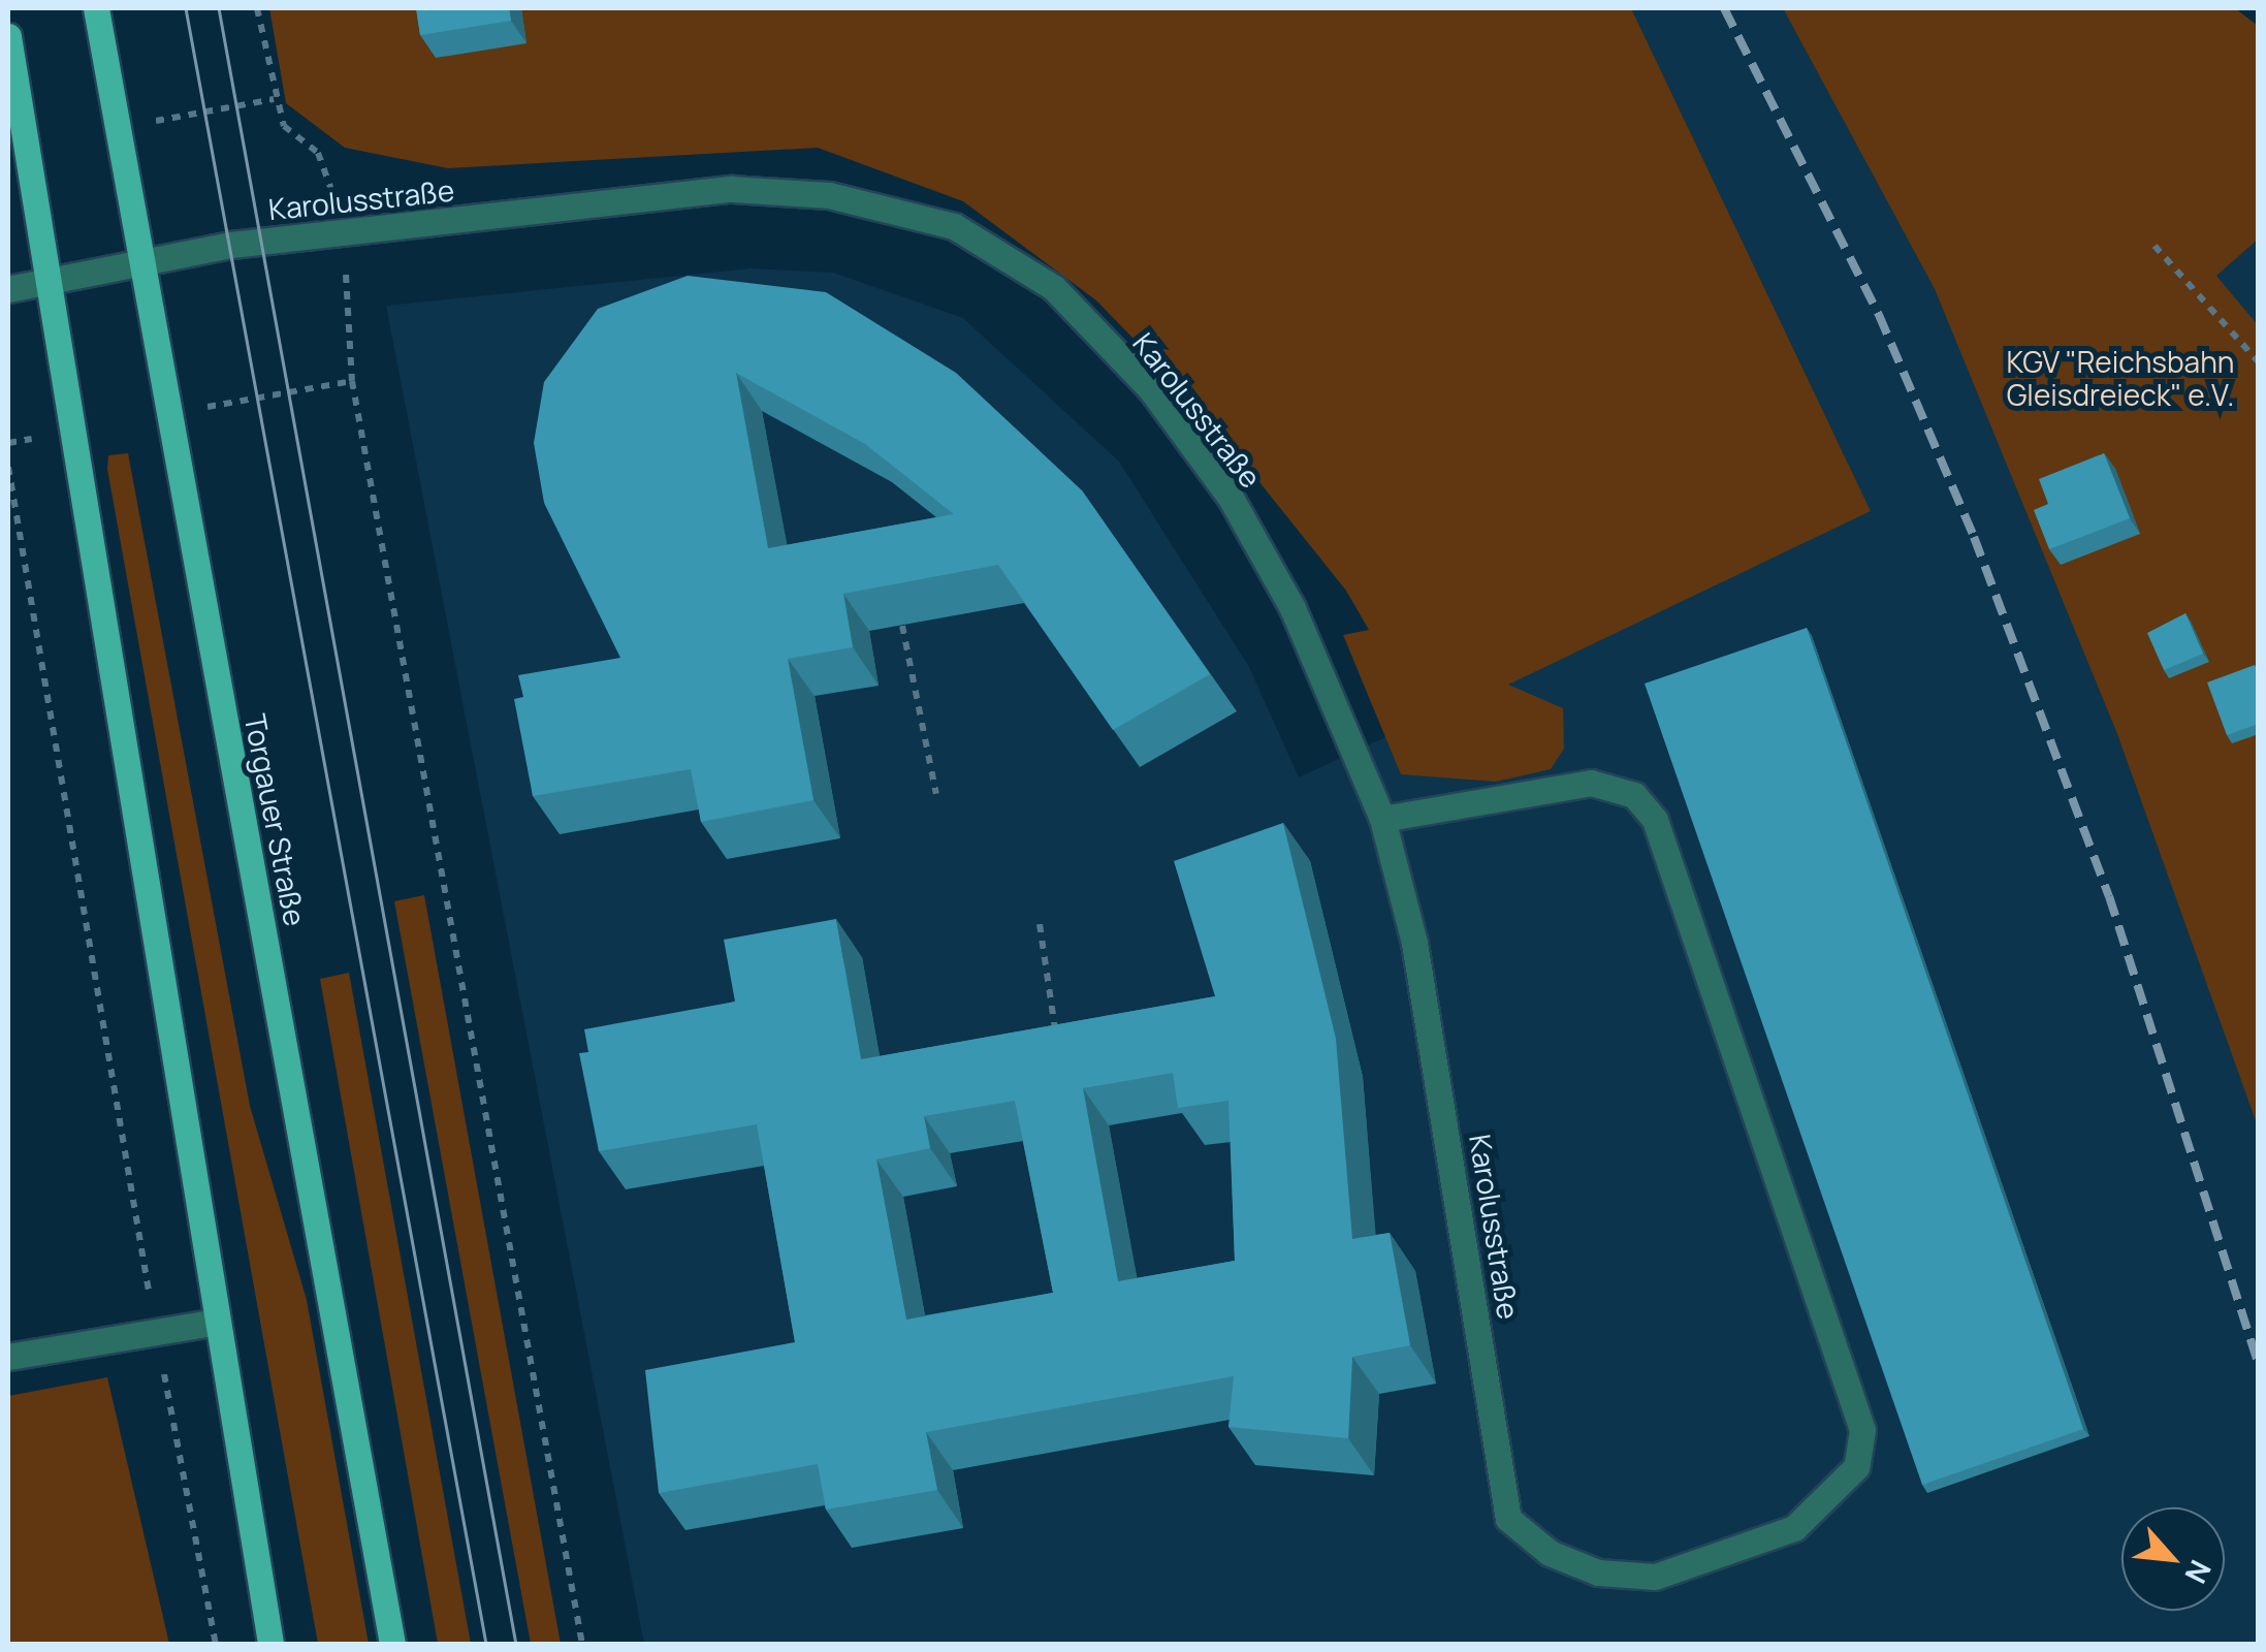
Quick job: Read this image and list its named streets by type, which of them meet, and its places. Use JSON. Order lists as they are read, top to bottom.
{
  "streets": {
    "main road": ["Torgauer Straße"],
    "street": ["Karolusstraße"]
  },
  "crossings": [
    ["Karolusstraße", "Torgauer Straße"]
  ],
  "parks": ["KGV \"Reichsbahn Gleisdreieck\" e.V."],
  "north": "bottom right"
}
